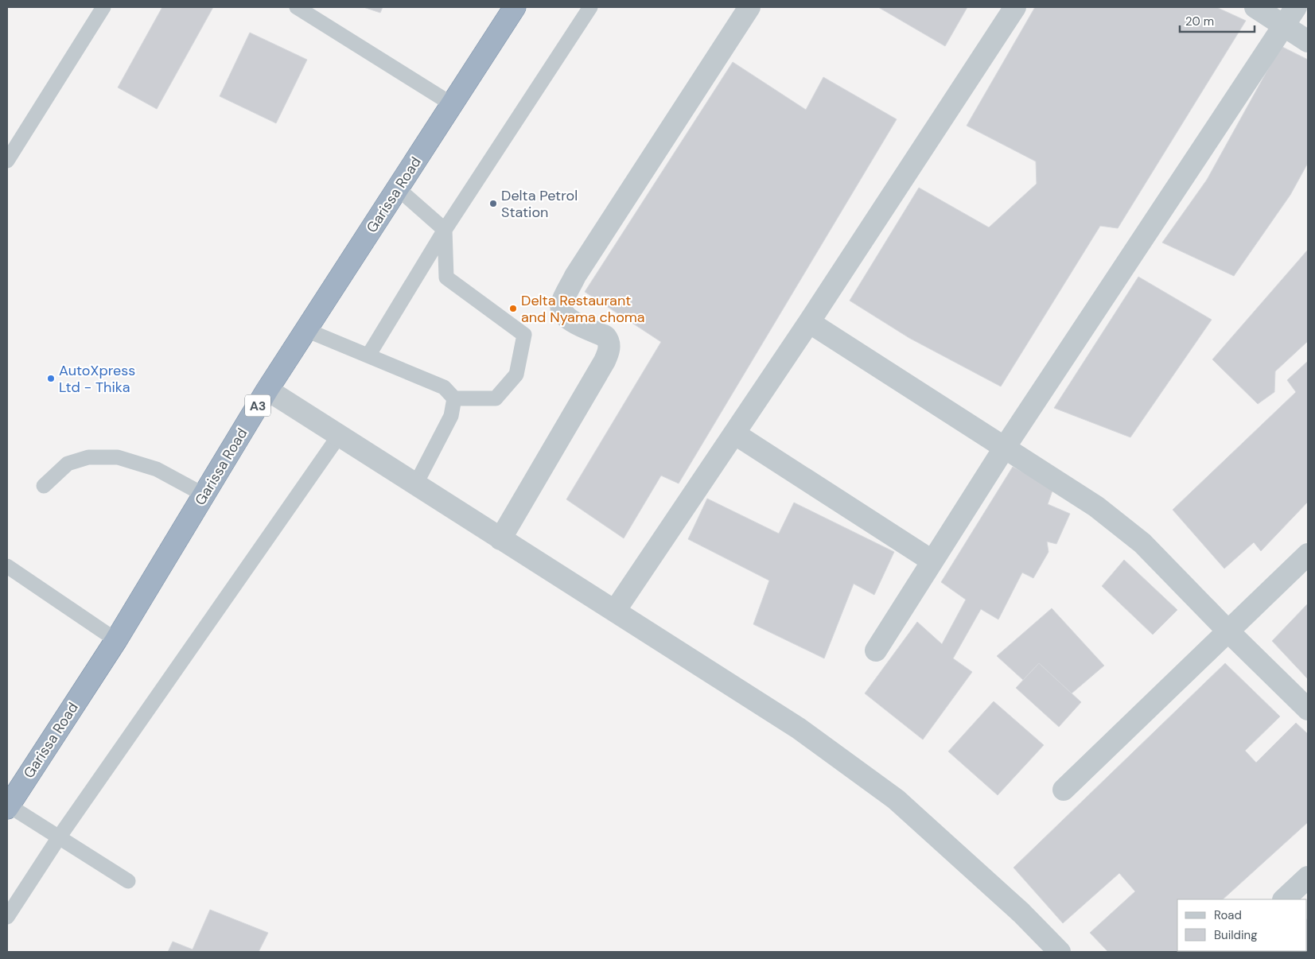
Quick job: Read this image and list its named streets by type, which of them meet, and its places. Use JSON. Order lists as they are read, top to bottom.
{
  "streets": {
    "highway": ["Garissa Road", "A3"]
  },
  "places": ["Delta Petrol Station", "Delta Restaurant and Nyama choma", "AutoXpress Ltd - Thika"],
  "legend": ["Road", "Building"],
  "scale_bar": "20 m"
}
